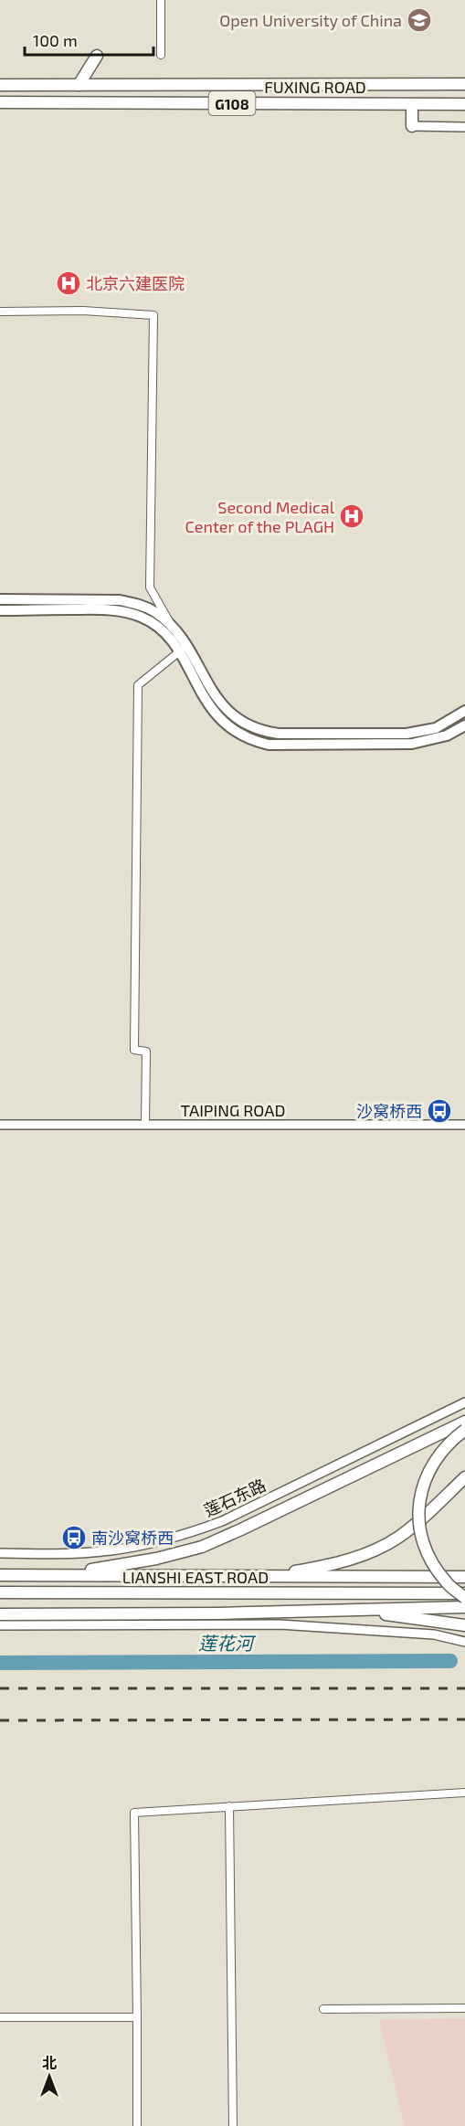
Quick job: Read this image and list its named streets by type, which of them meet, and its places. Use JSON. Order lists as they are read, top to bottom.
{
  "streets": {
    "main road": ["FUXING ROAD", "G108", "LIANSHI EAST ROAD"],
    "street": ["TAIPING ROAD", "莲石东路"]
  },
  "water": ["莲花河"],
  "places": {
    "school or university": ["Open University of China"],
    "hospital": ["北京六建医院", "Second Medical Center of the PLAGH"],
    "bus stop": ["沙窝桥西", "南沙窝桥西"]
  },
  "scale_bar": "100 m",
  "north": "top"
}
